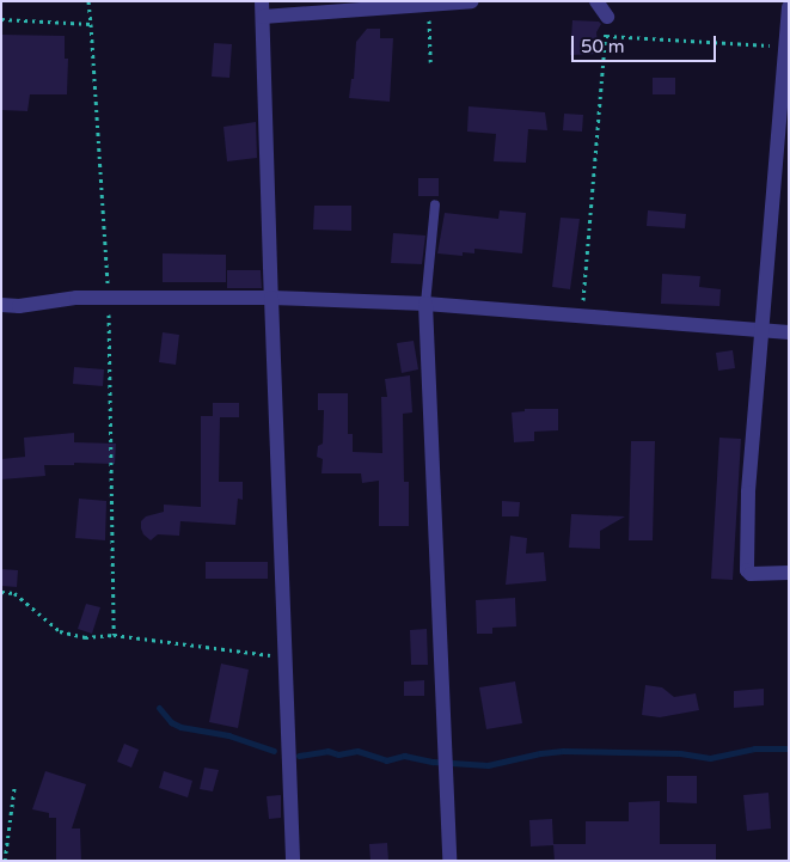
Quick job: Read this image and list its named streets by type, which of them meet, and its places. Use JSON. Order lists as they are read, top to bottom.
{
  "scale_bar": "50 m"
}
